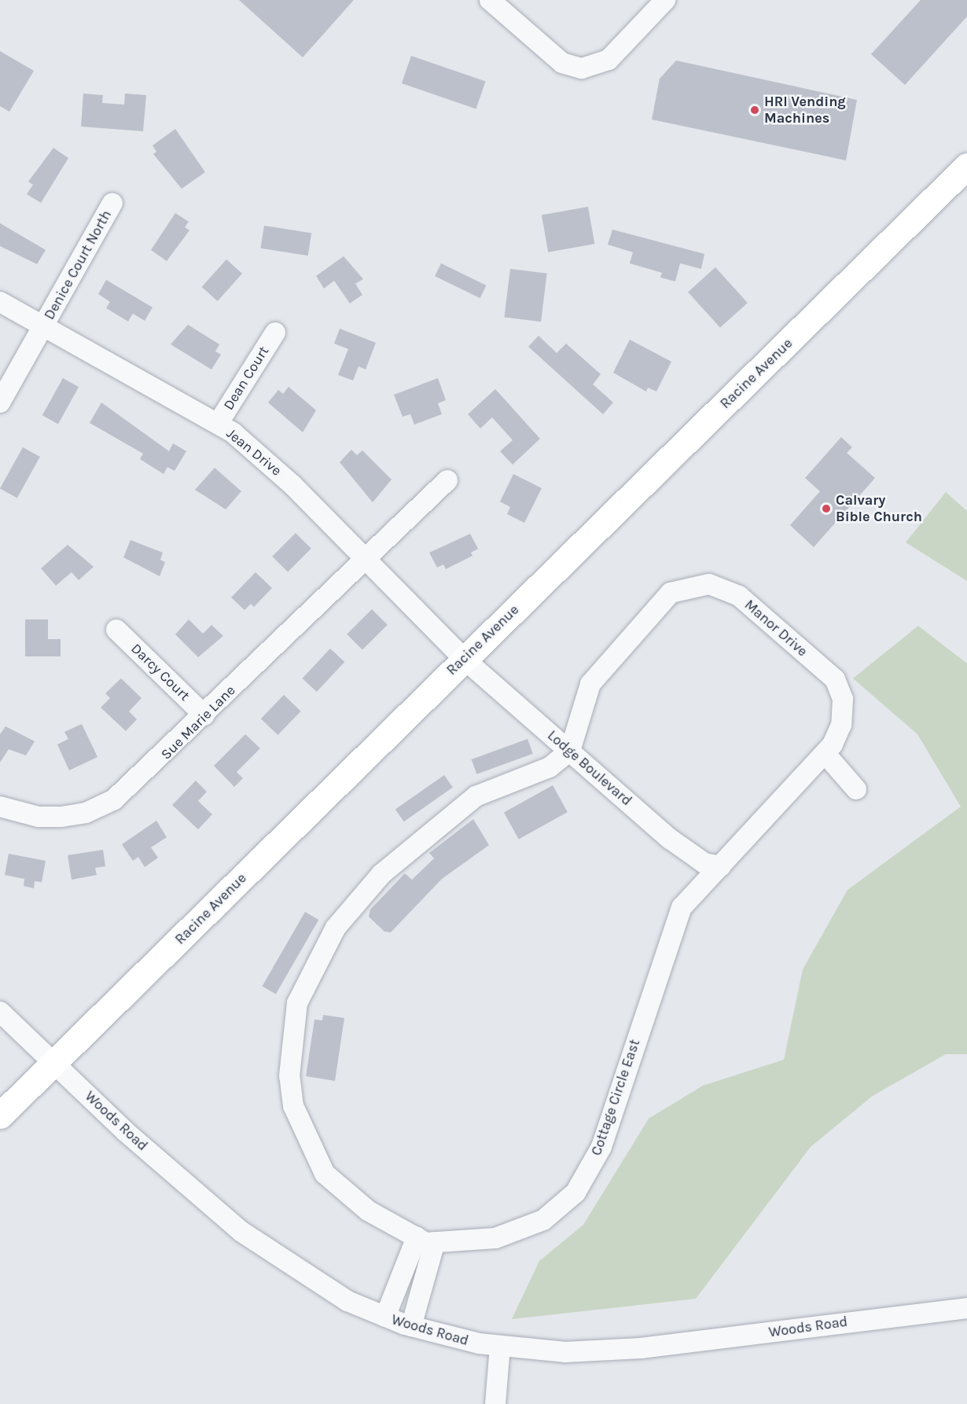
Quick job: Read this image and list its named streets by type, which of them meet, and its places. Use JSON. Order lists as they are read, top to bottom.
{
  "streets": {
    "main road": ["Racine Avenue"],
    "street": [
      "Denice Court North",
      "Dean Court",
      "Jean Drive",
      "Manor Drive",
      "Darcy Court",
      "Sue Marie Lane",
      "Lodge Boulevard",
      "Cottage Circle East",
      "Woods Road"
    ]
  },
  "crossings": [
    ["Denice Court North", "Jean Drive"],
    ["Racine Avenue", "Jean Drive"],
    ["Racine Avenue", "Lodge Boulevard"],
    ["Racine Avenue", "Woods Road"],
    ["Dean Court", "Jean Drive"],
    ["Jean Drive", "Sue Marie Lane"],
    ["Jean Drive", "Lodge Boulevard"],
    ["Manor Drive", "Lodge Boulevard"],
    ["Manor Drive", "Cottage Circle East"],
    ["Darcy Court", "Sue Marie Lane"],
    ["Lodge Boulevard", "Cottage Circle East"]
  ],
  "places": ["HRI Vending Machines", "Calvary Bible Church"]
}
